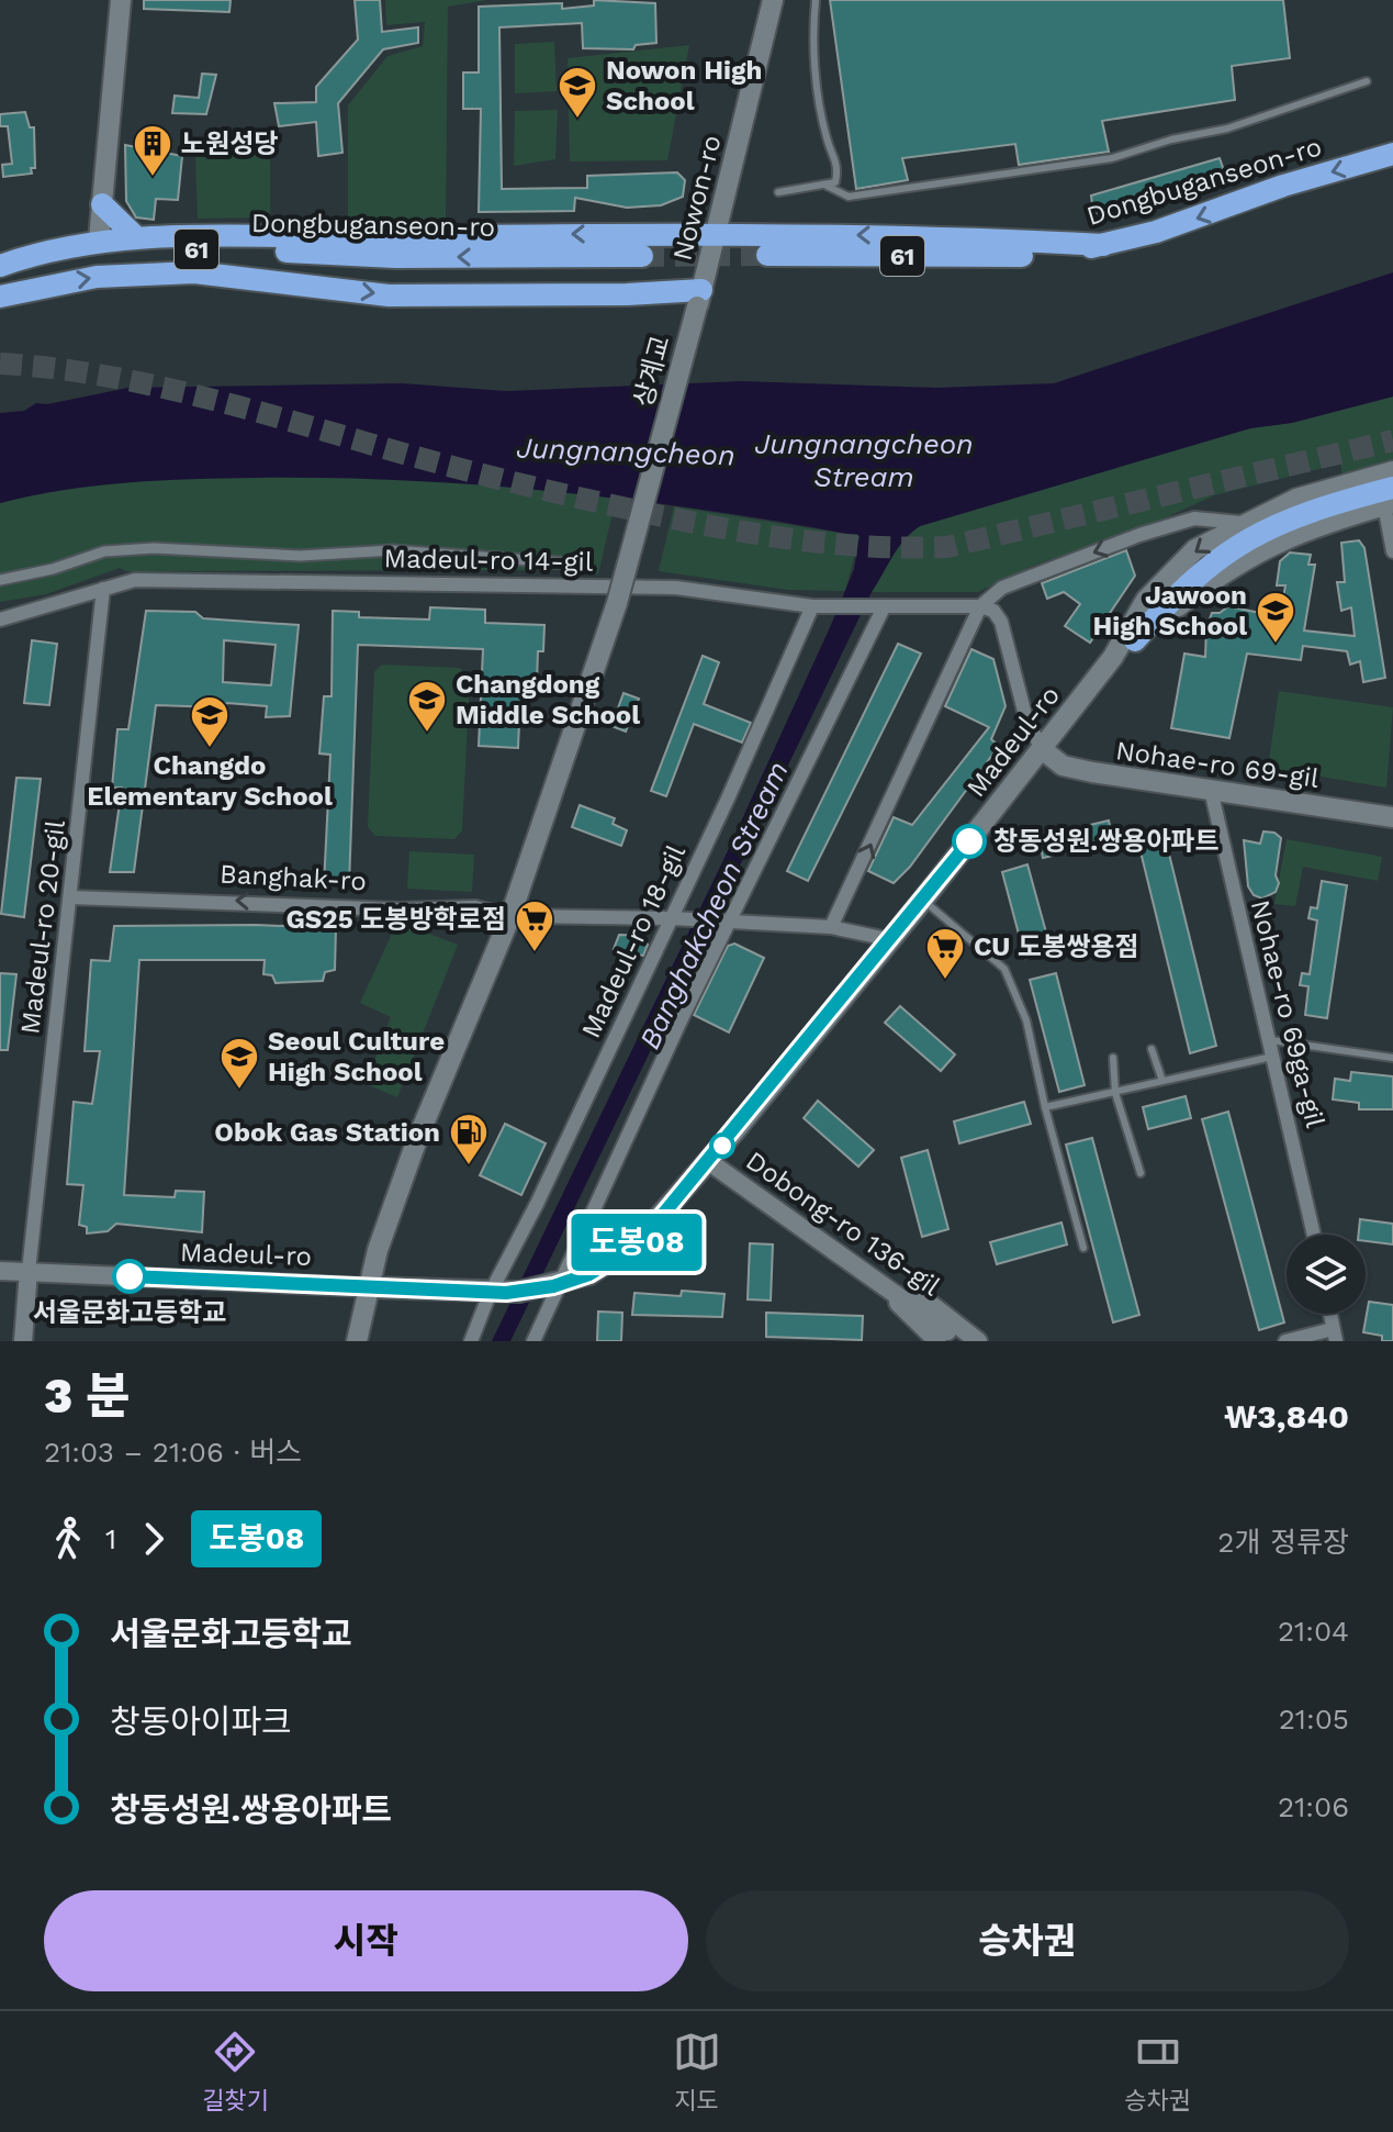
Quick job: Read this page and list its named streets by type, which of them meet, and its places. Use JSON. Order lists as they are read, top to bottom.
{
  "streets": {
    "highway": ["Dongbuganseon-ro", "61"],
    "main road": [
      "Nowon-ro",
      "상계교",
      "Madeul-ro",
      "Nohae-ro 69-gil"
    ],
    "street": [
      "Madeul-ro 14-gil",
      "Banghak-ro",
      "Madeul-ro 20-gil",
      "Madeul-ro 18-gil",
      "Nohae-ro 69ga-gil",
      "Dobong-ro 136-gil"
    ]
  },
  "crossings": [
    ["Nowon-ro", "상계교"],
    ["상계교", "Banghak-ro"],
    ["Madeul-ro 14-gil", "Madeul-ro 20-gil"],
    ["Madeul-ro 14-gil", "Madeul-ro 18-gil"],
    ["Madeul-ro", "Nohae-ro 69-gil"],
    ["Madeul-ro", "Madeul-ro 20-gil"],
    ["Madeul-ro", "Madeul-ro 18-gil"],
    ["Madeul-ro", "Dobong-ro 136-gil"],
    ["Nohae-ro 69-gil", "Nohae-ro 69ga-gil"],
    ["Banghak-ro", "Madeul-ro 20-gil"],
    ["Banghak-ro", "Madeul-ro 18-gil"]
  ],
  "one_way": ["Banghak-ro"],
  "water": ["Jungnangcheon Stream", "Jungnangcheon", "Banghakcheon Stream"],
  "places": {
    "school or university": [
      "Nowon High School",
      "Jawoon High School",
      "Changdong Middle School",
      "Changdo Elementary School",
      "Seoul Culture High School"
    ],
    "building": ["노원성당"],
    "other": ["창동성원.쌍용아파트", "서울문화고등학교"],
    "supermarket": ["GS25 도봉방학로점", "CU 도봉쌍용점"],
    "fuel station": ["Obok Gas Station"]
  },
  "lines": ["bus line 도봉08"],
  "page": {
    "on_map": "도봉08",
    "heading": ["3 분", "21:03 – 21:06 · 버스", "₩3,840"],
    "legs": ["1", "도봉08", "2개 정류장"],
    "list": [
      {
        "name": "서울문화고등학교",
        "value": "21:04"
      },
      {
        "name": "창동아이파크",
        "value": "21:05"
      },
      {
        "name": "창동성원.쌍용아파트",
        "value": "21:06"
      }
    ],
    "buttons": ["시작", "승차권"],
    "tabs": ["길찾기", "지도", "승차권"]
  }
}
